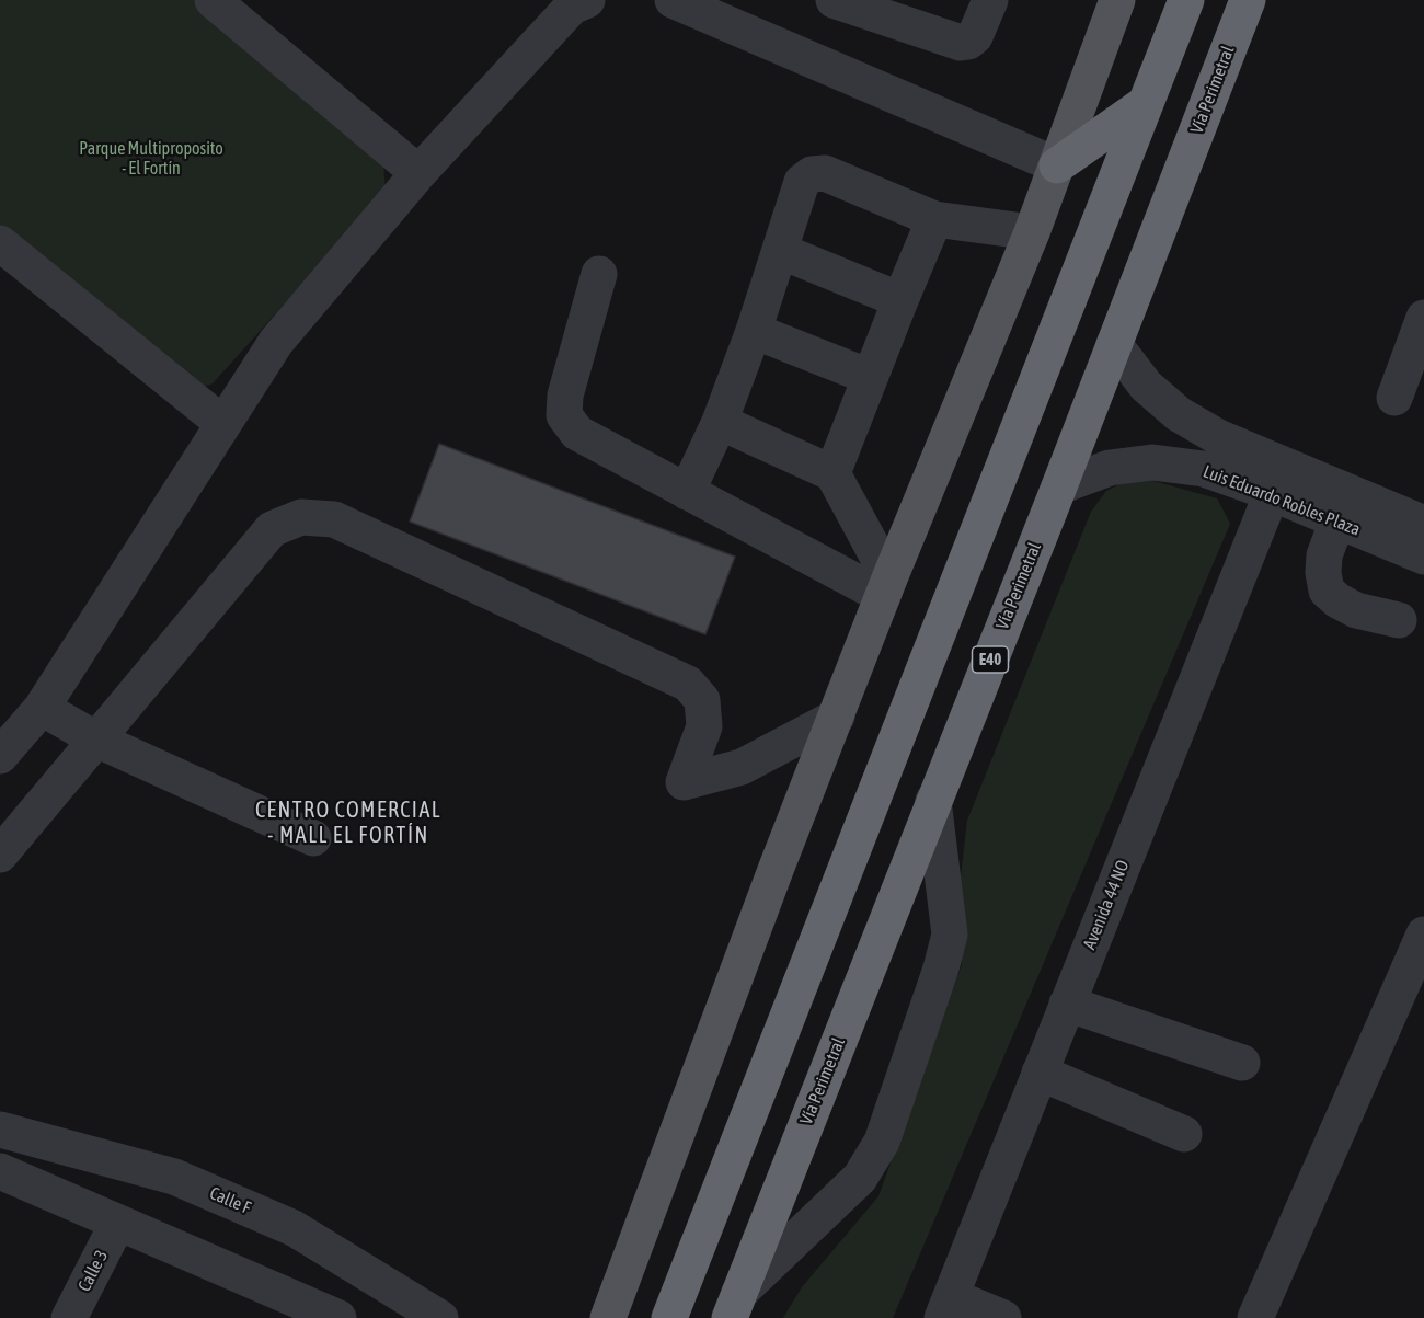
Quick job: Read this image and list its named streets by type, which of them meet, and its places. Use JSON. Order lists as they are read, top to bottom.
{
  "streets": {
    "highway": ["Vía Perimetral", "E40"],
    "street": [
      "Luis Eduardo Robles Plaza",
      "Avenida 44 NO",
      "Calle F",
      "Calle 3"
    ]
  },
  "crossings": [
    ["Vía Perimetral", "Luis Eduardo Robles Plaza"],
    ["Luis Eduardo Robles Plaza", "Avenida 44 NO"]
  ],
  "districts": ["CENTRO COMERCIAL - MALL EL FORTÍN"],
  "parks": ["Parque Multiproposito - El Fortín"]
}
